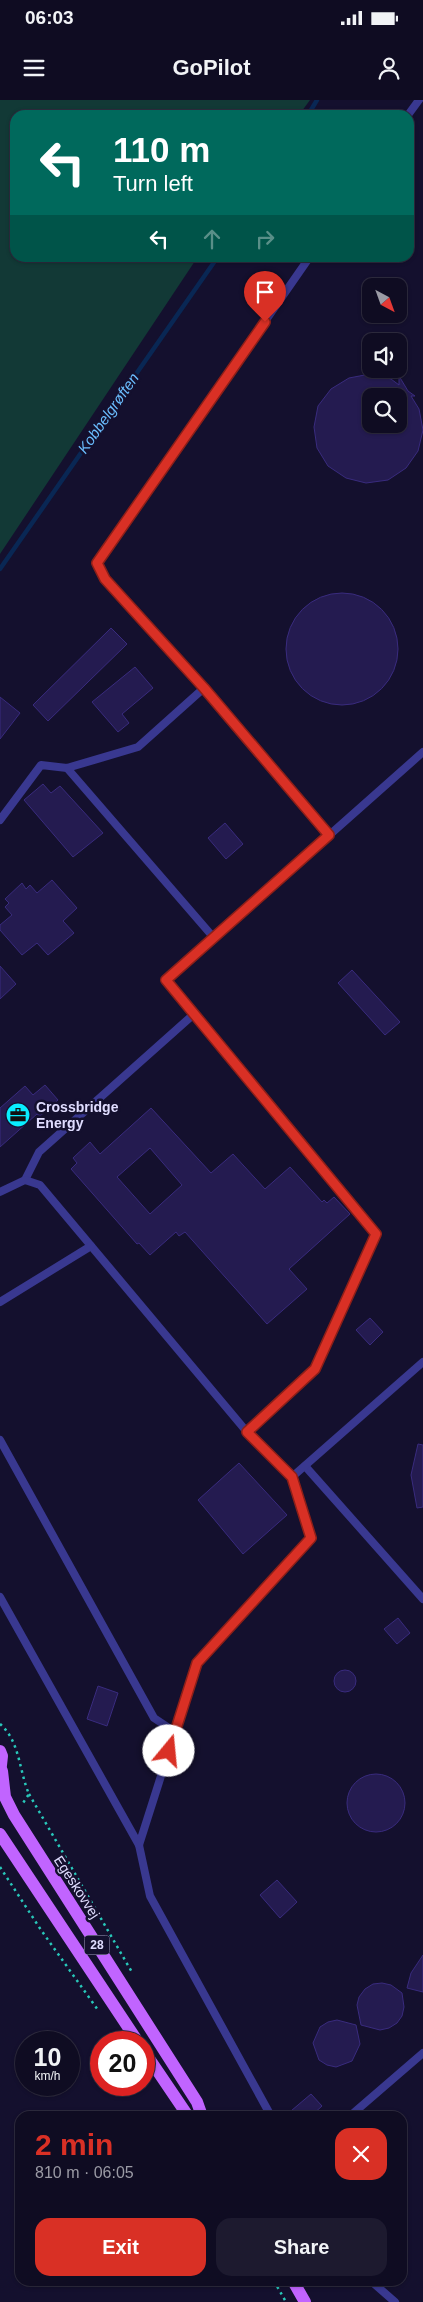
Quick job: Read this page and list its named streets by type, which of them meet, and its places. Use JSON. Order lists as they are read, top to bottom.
{
  "streets": {
    "main road": ["Egeskovvej", "28"]
  },
  "crossings": [
    ["Egeskovvej", "28"]
  ],
  "water": ["Kobbelgrøften"],
  "places": {
    "office": ["Crossbridge Energy"]
  },
  "north": "bottom right",
  "page": {
    "status": "06:03",
    "header": "GoPilot",
    "turn": ["110 m", "Turn left"],
    "speed": "10 km/h",
    "limit": "20",
    "heading": ["2 min", "810 m · 06:05"],
    "buttons": ["Exit", "Share"]
  }
}
